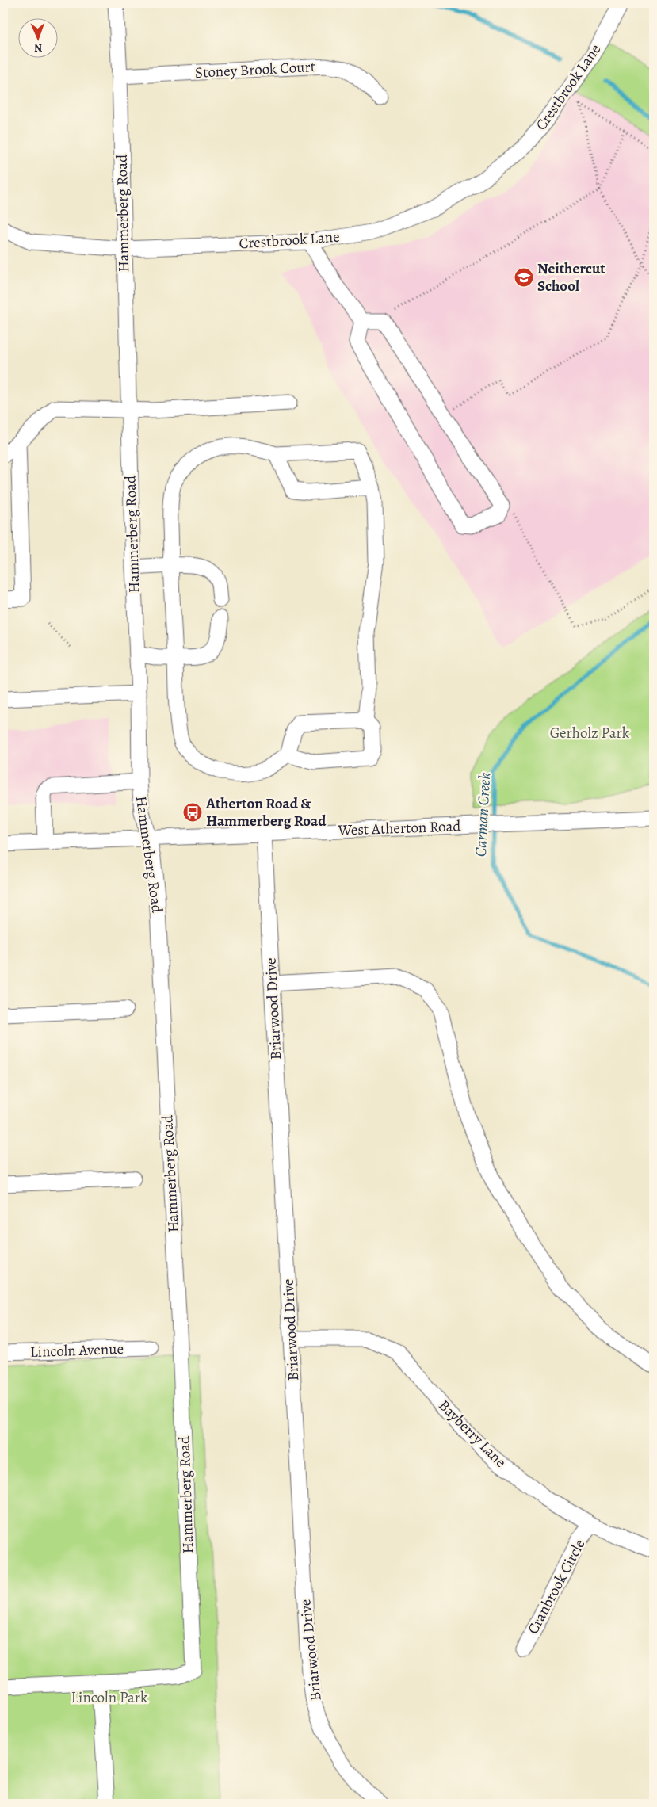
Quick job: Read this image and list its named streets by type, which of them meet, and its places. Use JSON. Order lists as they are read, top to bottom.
{
  "streets": {
    "street": [
      "Stoney Brook Court",
      "Crestbrook Lane",
      "Hammerberg Road",
      "West Atherton Road",
      "Briarwood Drive",
      "Lincoln Avenue",
      "Bayberry Lane",
      "Cranbrook Circle"
    ]
  },
  "crossings": [
    ["Stoney Brook Court", "Hammerberg Road"],
    ["Crestbrook Lane", "Hammerberg Road"],
    ["Hammerberg Road", "West Atherton Road"],
    ["West Atherton Road", "Briarwood Drive"],
    ["Briarwood Drive", "Bayberry Lane"],
    ["Bayberry Lane", "Cranbrook Circle"]
  ],
  "water": ["Carman Creek"],
  "parks": ["Gerholz Park", "Lincoln Park"],
  "places": {
    "school or university": ["Neithercut School"],
    "bus stop": ["Atherton Road & Hammerberg Road"]
  },
  "north": "bottom"
}
